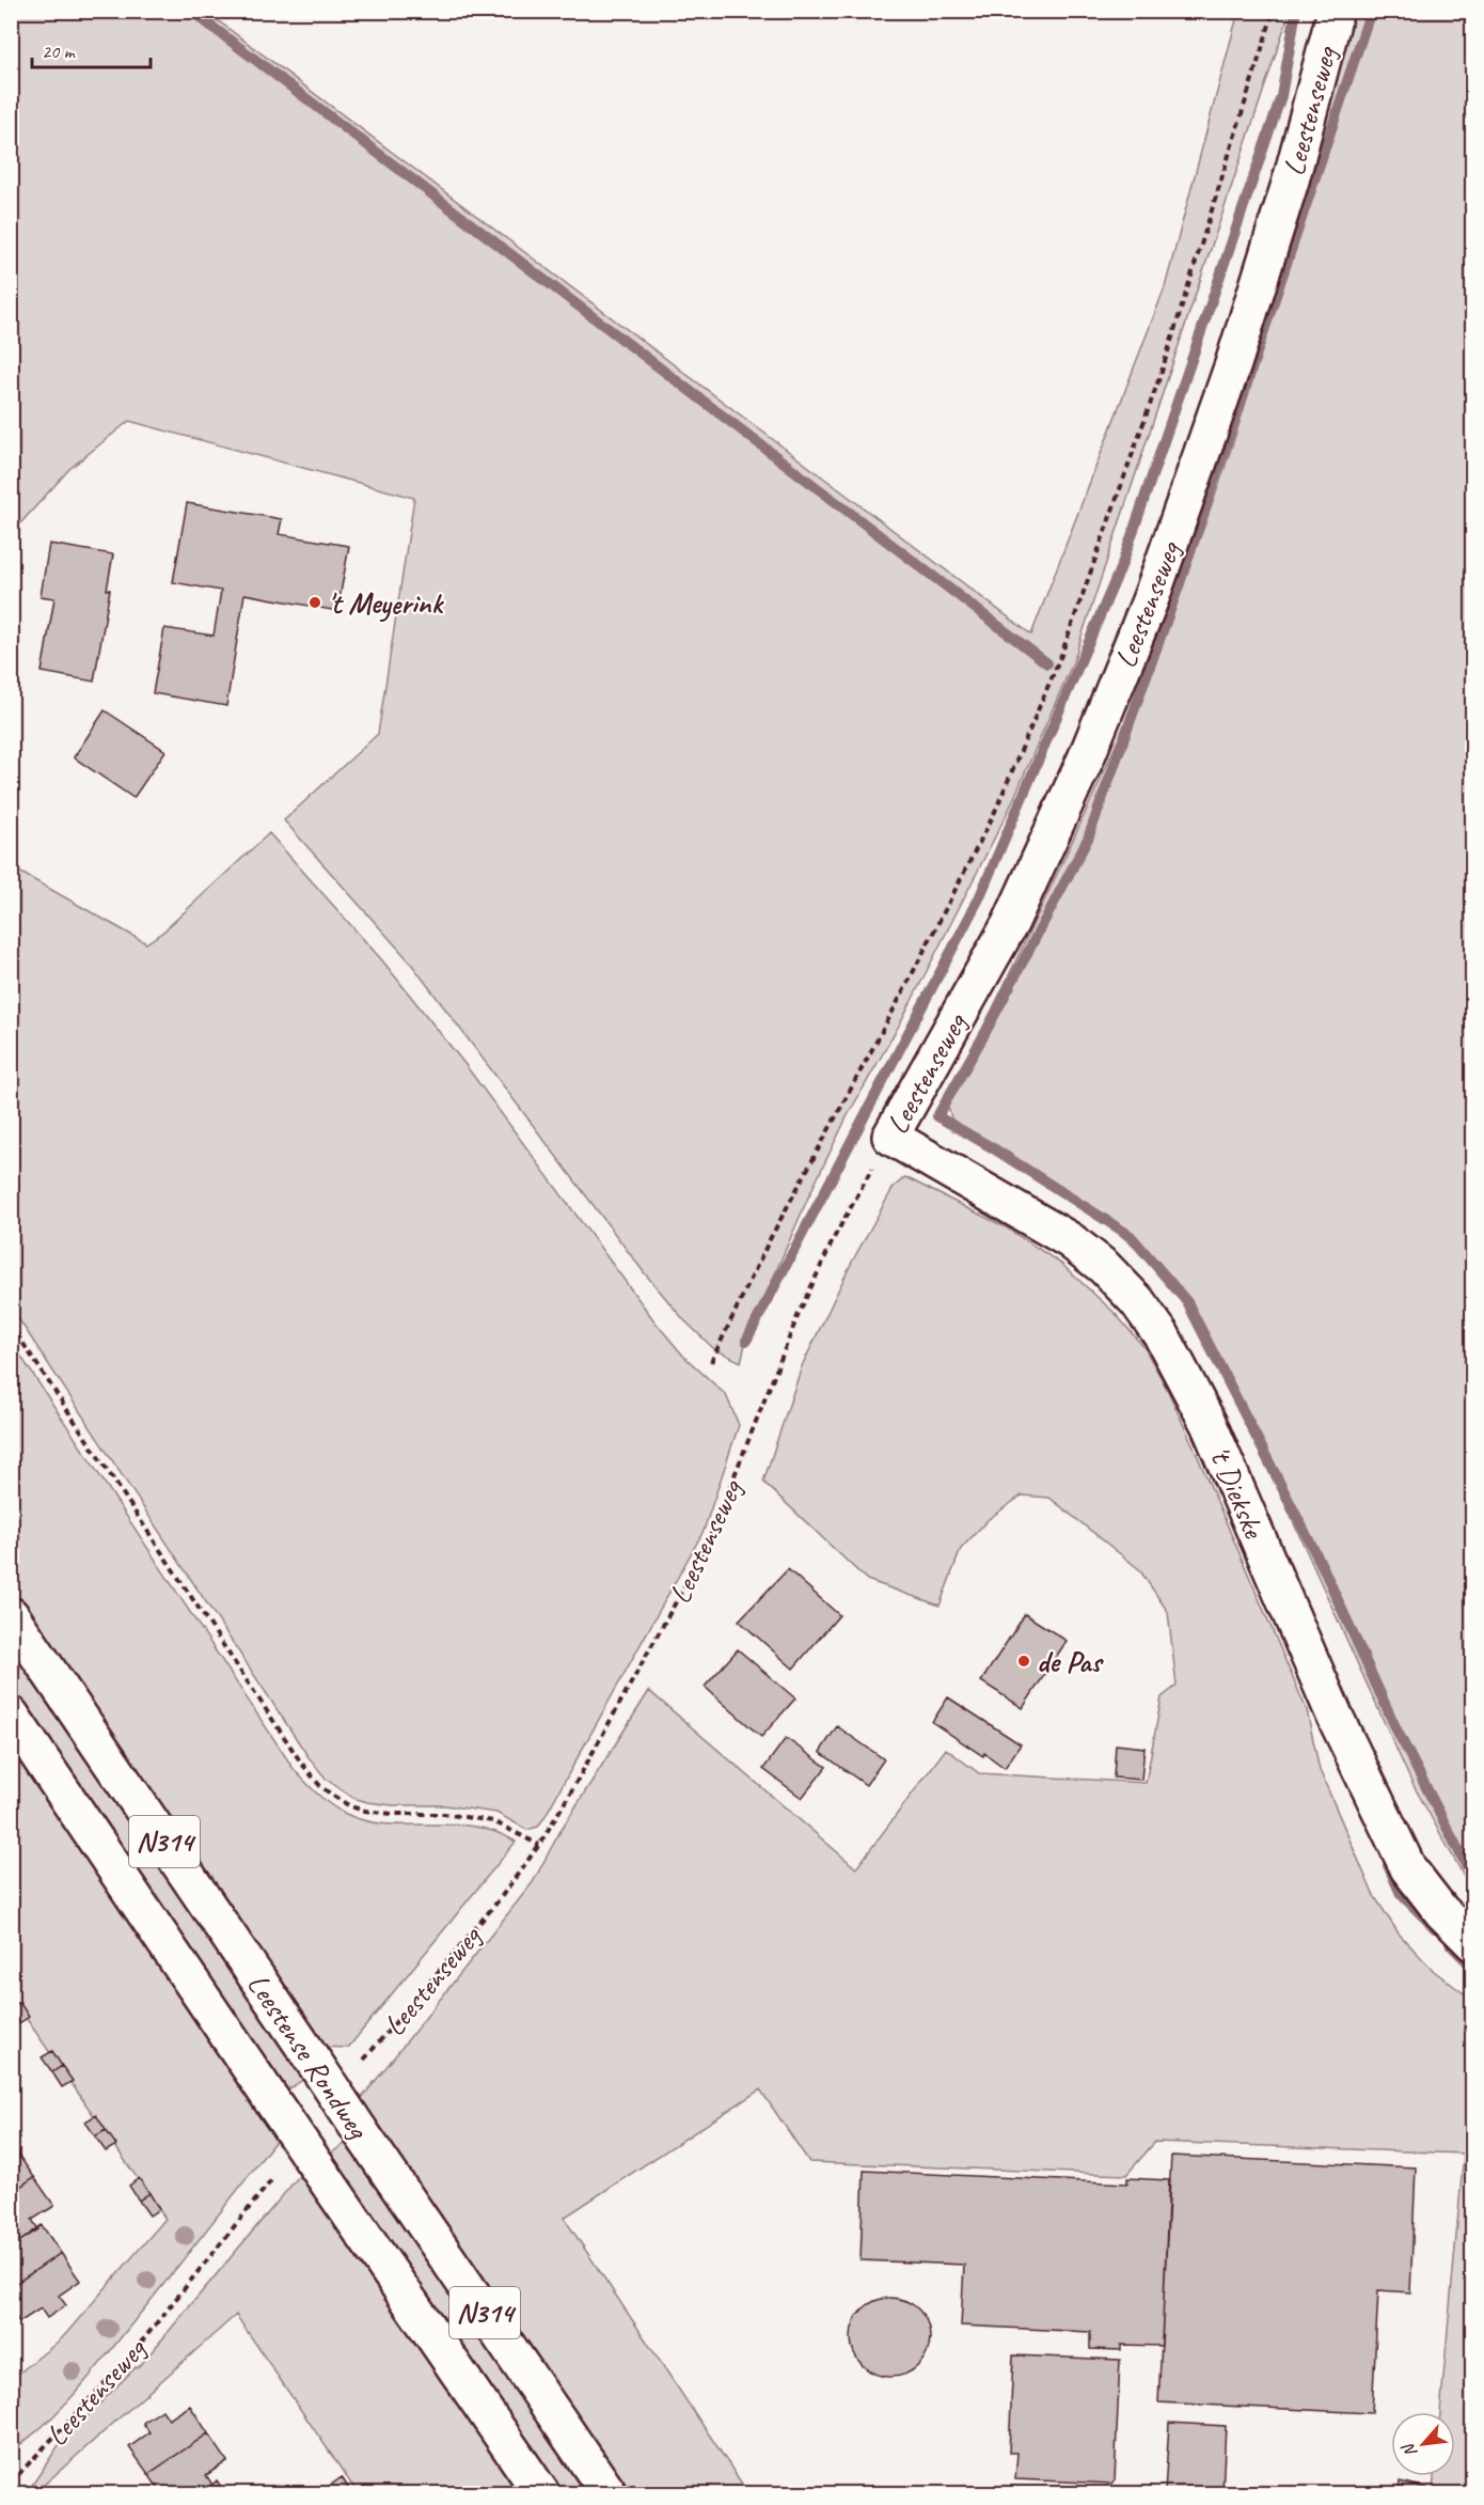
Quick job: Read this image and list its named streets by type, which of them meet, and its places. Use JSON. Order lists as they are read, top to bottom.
{
  "streets": {
    "street": [
      "Leestenseweg",
      "'t Diekske",
      "N314",
      "Leestense Rondweg"
    ]
  },
  "crossings": [
    ["Leestenseweg", "'t Diekske"]
  ],
  "places": ["'t Meyerink", "de Pas"],
  "scale_bar": "20 m",
  "north": "bottom left"
}
